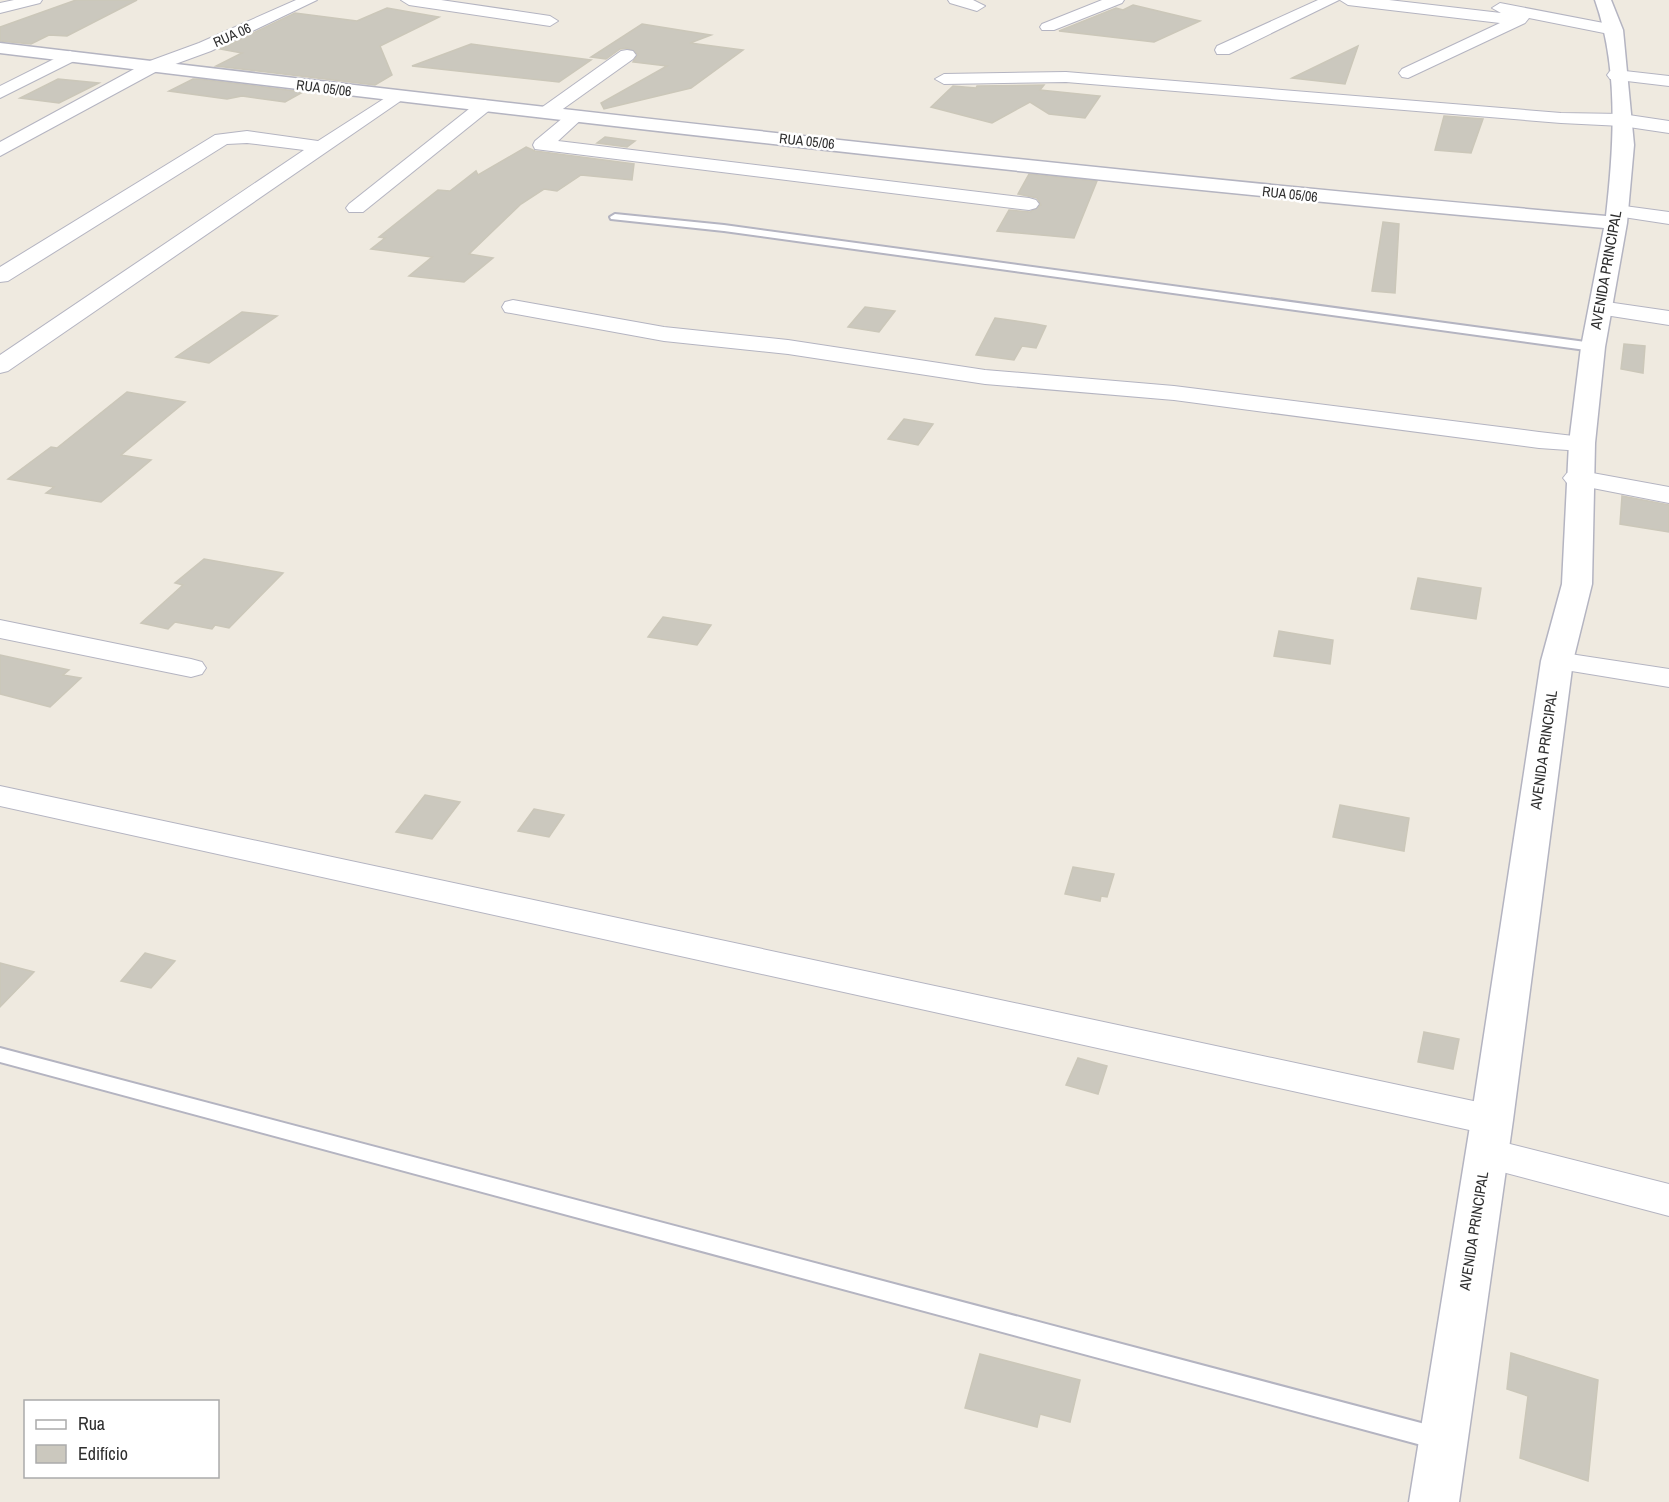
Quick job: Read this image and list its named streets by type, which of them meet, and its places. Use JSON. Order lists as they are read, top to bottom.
{
  "streets": {
    "street": ["RUA 06", "RUA 05/06", "AVENIDA PRINCIPAL"]
  },
  "crossings": [
    ["RUA 06", "RUA 05/06"],
    ["RUA 05/06", "AVENIDA PRINCIPAL"]
  ],
  "legend": ["Rua", "Edifício"]
}
